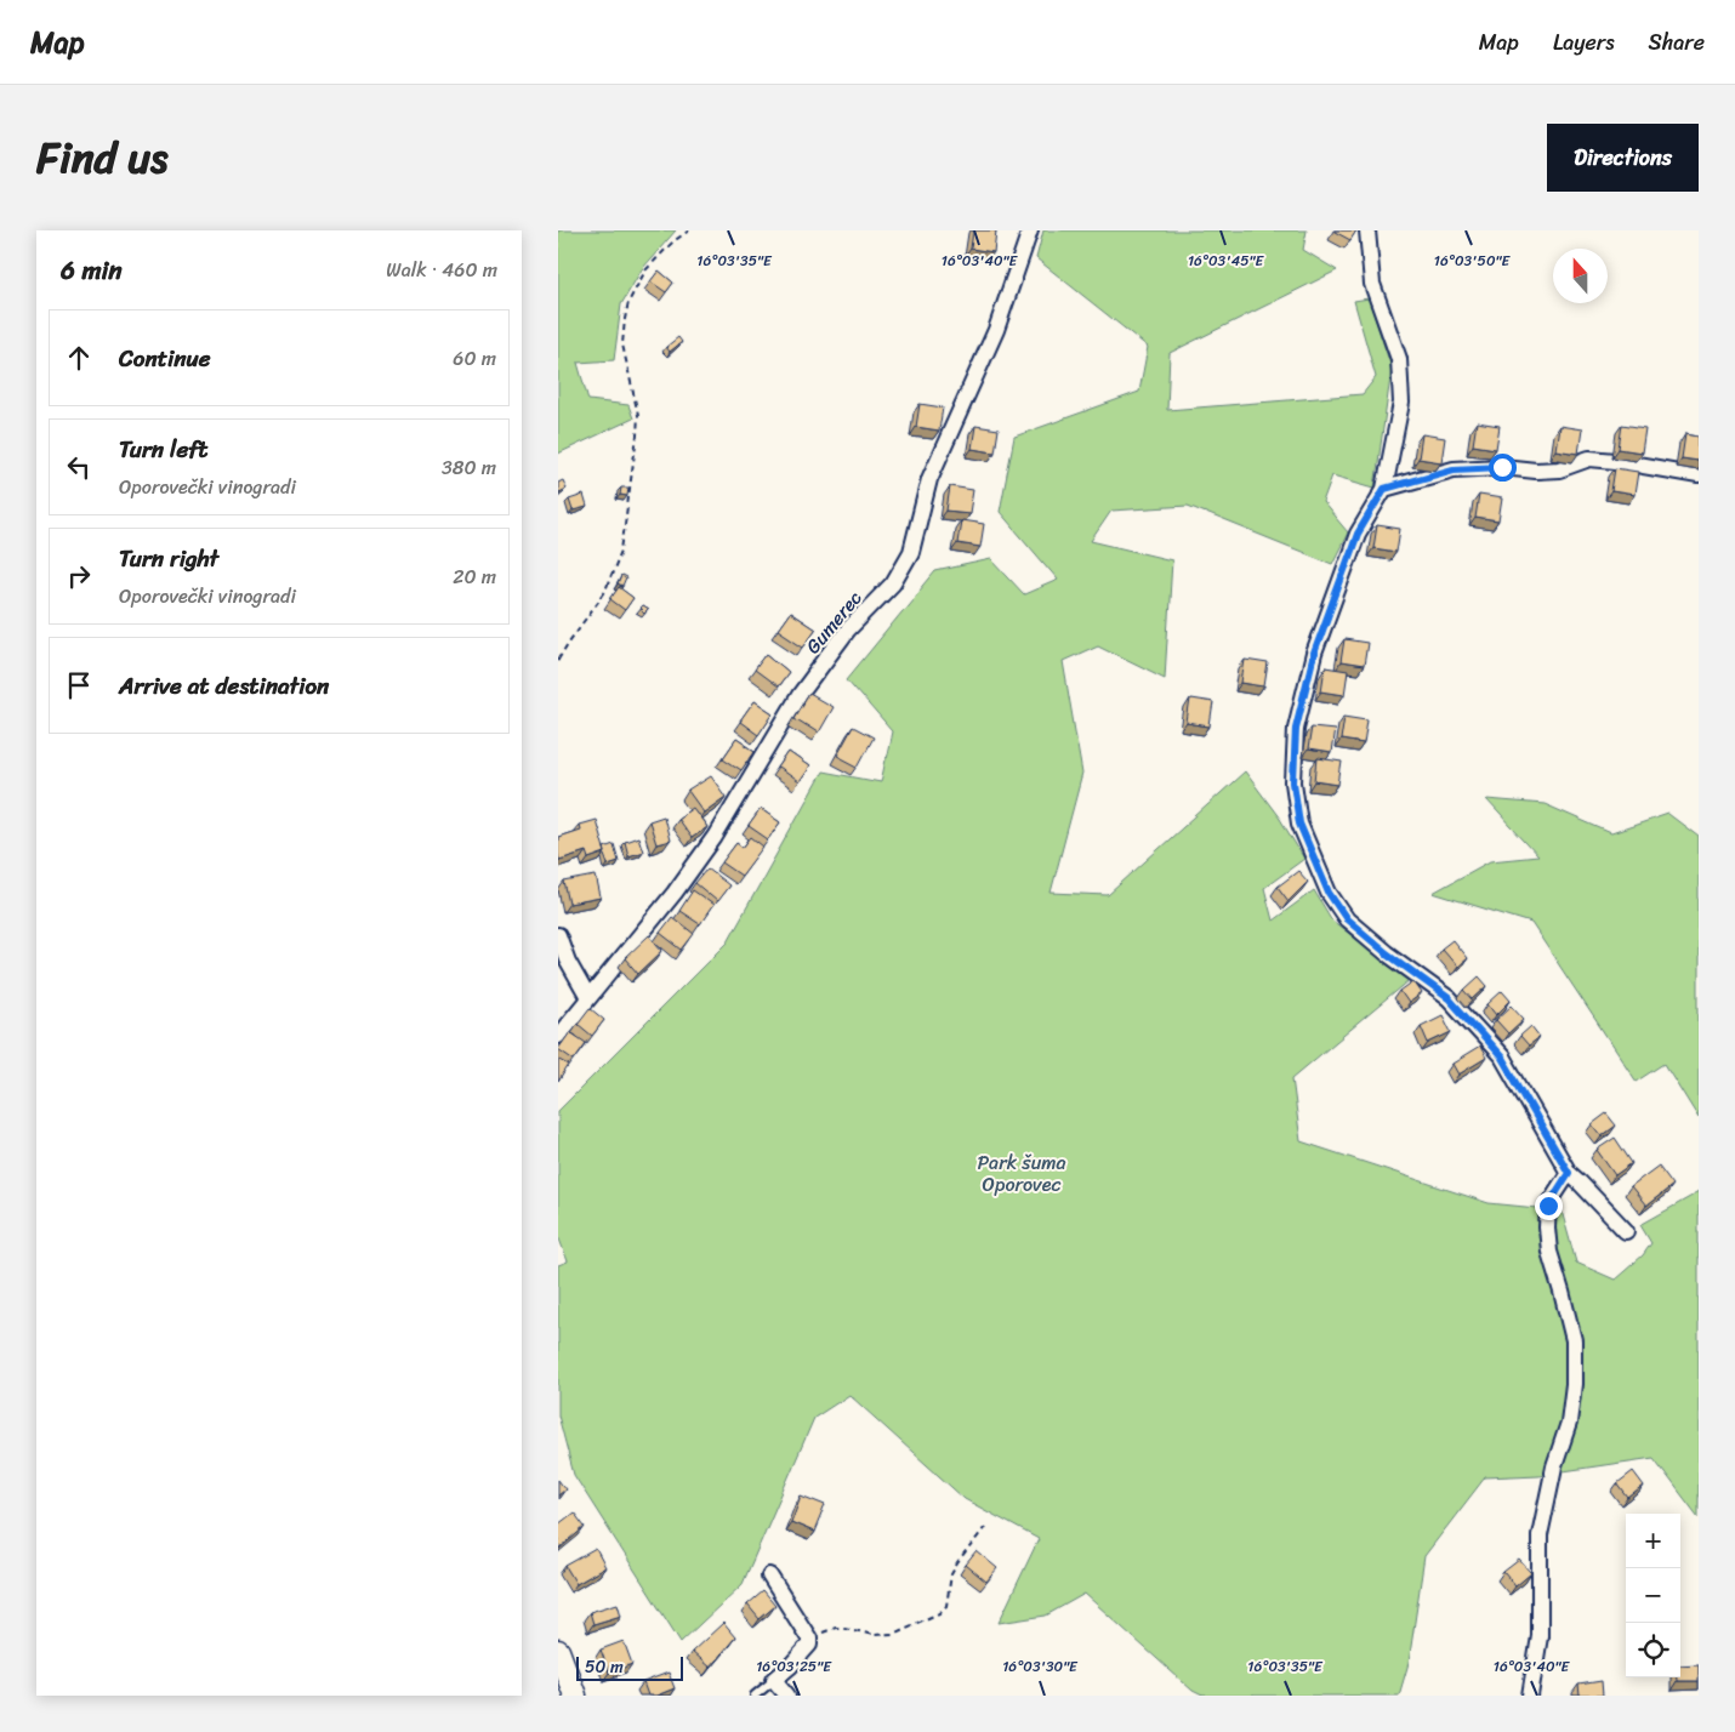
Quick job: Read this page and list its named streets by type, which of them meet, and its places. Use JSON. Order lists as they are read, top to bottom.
{
  "streets": {
    "street": ["Gumerec"]
  },
  "parks": ["Park šuma Oporovec"],
  "scale_bar": "50 m",
  "north": "top",
  "page": {
    "header": "Map",
    "nav": ["Map", "Layers", "Share"],
    "title": "Find us",
    "buttons": "Directions",
    "heading": ["6 min", "Walk · 460 m"],
    "list": [
      ["Continue", "60 m"],
      ["Turn left", "Oporovečki vinogradi", "380 m"],
      ["Turn right", "Oporovečki vinogradi", "20 m"],
      "Arrive at destination"
    ],
    "map_buttons": ["+", "−"],
    "scale": "50 m"
  },
  "coordinates": [
    "16°03'35\"E",
    "16°03'40\"E",
    "16°03'45\"E",
    "16°03'50\"E",
    "16°03'25\"E",
    "16°03'30\"E"
  ]
}
